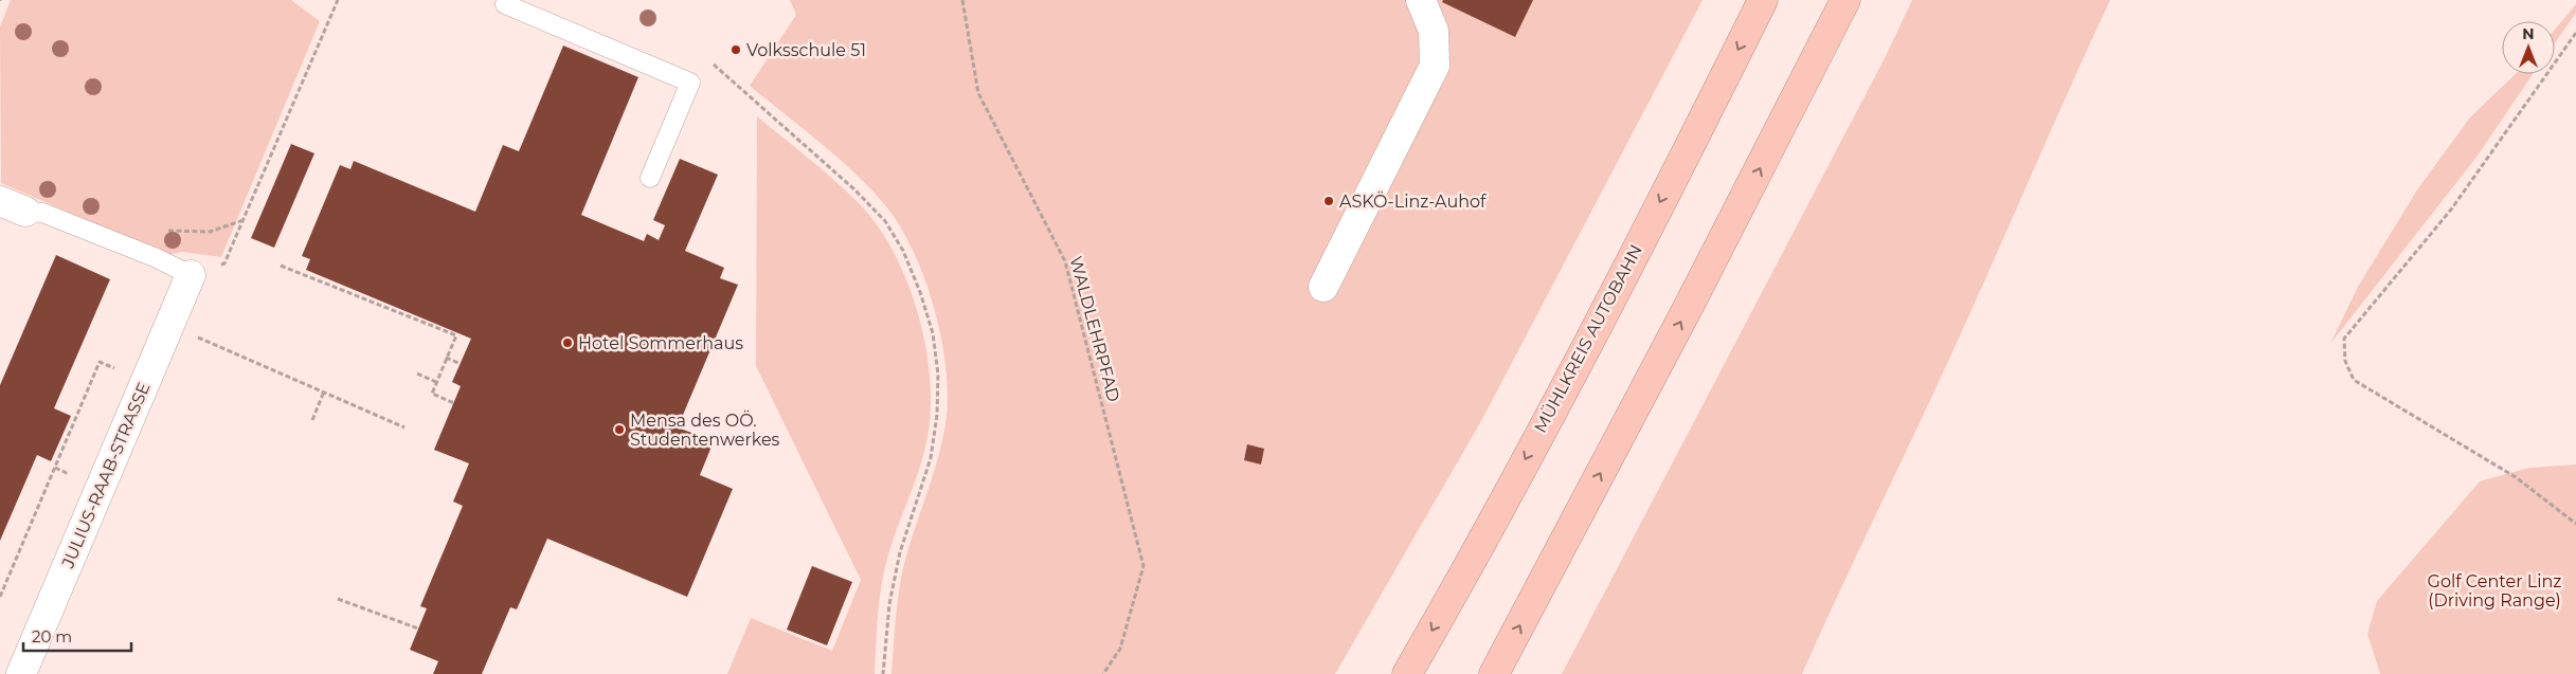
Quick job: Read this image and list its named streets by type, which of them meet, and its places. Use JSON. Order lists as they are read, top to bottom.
{
  "streets": {
    "highway": ["MÜHLKREIS AUTOBAHN"],
    "street": ["JULIUS-RAAB-STRASSE"],
    "path": ["WALDLEHRPFAD"]
  },
  "parks": ["Golf Center Linz (Driving Range)"],
  "places": [
    "Volksschule 51",
    "ASKÖ-Linz-Auhof",
    "Hotel Sommerhaus",
    "Mensa des OÖ. Studentenwerkes"
  ],
  "scale_bar": "20 m",
  "north": "top"
}
